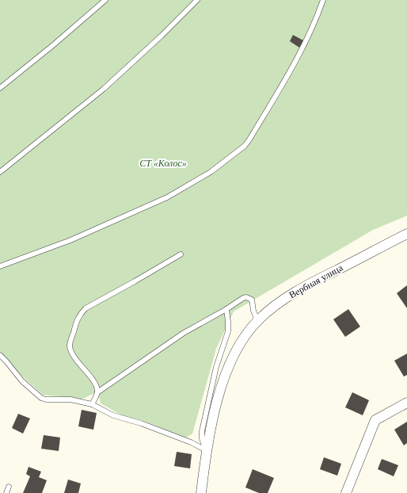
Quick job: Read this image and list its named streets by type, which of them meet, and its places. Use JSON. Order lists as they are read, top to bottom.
{
  "streets": {
    "street": ["Вербная улица"]
  },
  "parks": ["СТ «Колос»"]
}
